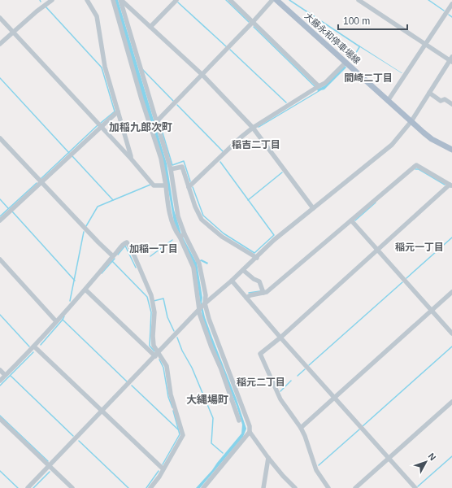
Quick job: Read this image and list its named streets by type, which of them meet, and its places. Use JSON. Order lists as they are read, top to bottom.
{
  "streets": {
    "main road": ["大藤永和停車場線"]
  },
  "districts": [
    "間崎二丁目",
    "加稲九郎次町",
    "稲吉二丁目",
    "稲元一丁目",
    "加稲一丁目",
    "稲元二丁目",
    "大縄場町"
  ],
  "scale_bar": "100 m",
  "north": "top right"
}
